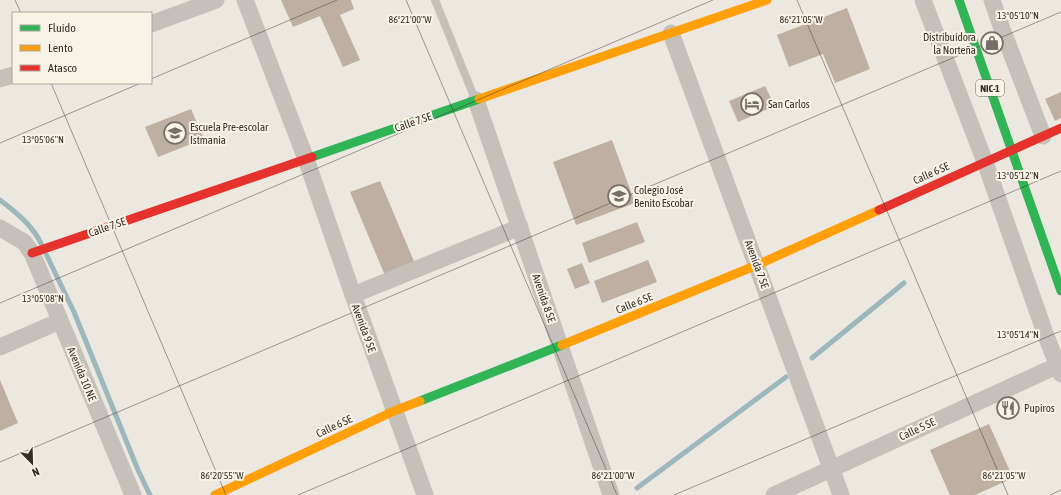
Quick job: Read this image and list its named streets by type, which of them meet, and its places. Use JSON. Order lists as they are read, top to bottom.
{
  "streets": {
    "main road": ["NIC-1", "Calle 7 SE", "Calle 6 SE"],
    "street": [
      "Avenida 7 SE",
      "Avenida 8 SE",
      "Avenida 9 SE",
      "Avenida 10 NE",
      "Calle 5 SE"
    ]
  },
  "crossings": [
    ["NIC-1", "Calle 6 SE"],
    ["Calle 7 SE", "Avenida 7 SE"],
    ["Calle 7 SE", "Avenida 8 SE"],
    ["Calle 7 SE", "Avenida 9 SE"],
    ["Calle 7 SE", "Avenida 10 NE"],
    ["Calle 6 SE", "Avenida 7 SE"],
    ["Calle 6 SE", "Avenida 8 SE"],
    ["Calle 6 SE", "Avenida 9 SE"],
    ["Avenida 7 SE", "Calle 5 SE"]
  ],
  "places": {
    "shop": ["Distribuidora la Norteña"],
    "hotel": ["San Carlos"],
    "school or university": ["Escuela Pre-escolar Istmania", "Colegio José Benito Escobar"],
    "restaurant": ["Pupiros"]
  },
  "legend": ["Fluido", "Lento", "Atasco"],
  "north": "bottom right",
  "coordinates": [
    "13°05'10\"N",
    "86°21'00\"W",
    "86°21'05\"W",
    "13°05'06\"N",
    "13°05'12\"N",
    "13°05'08\"N",
    "13°05'14\"N",
    "86°20'55\"W"
  ]
}
